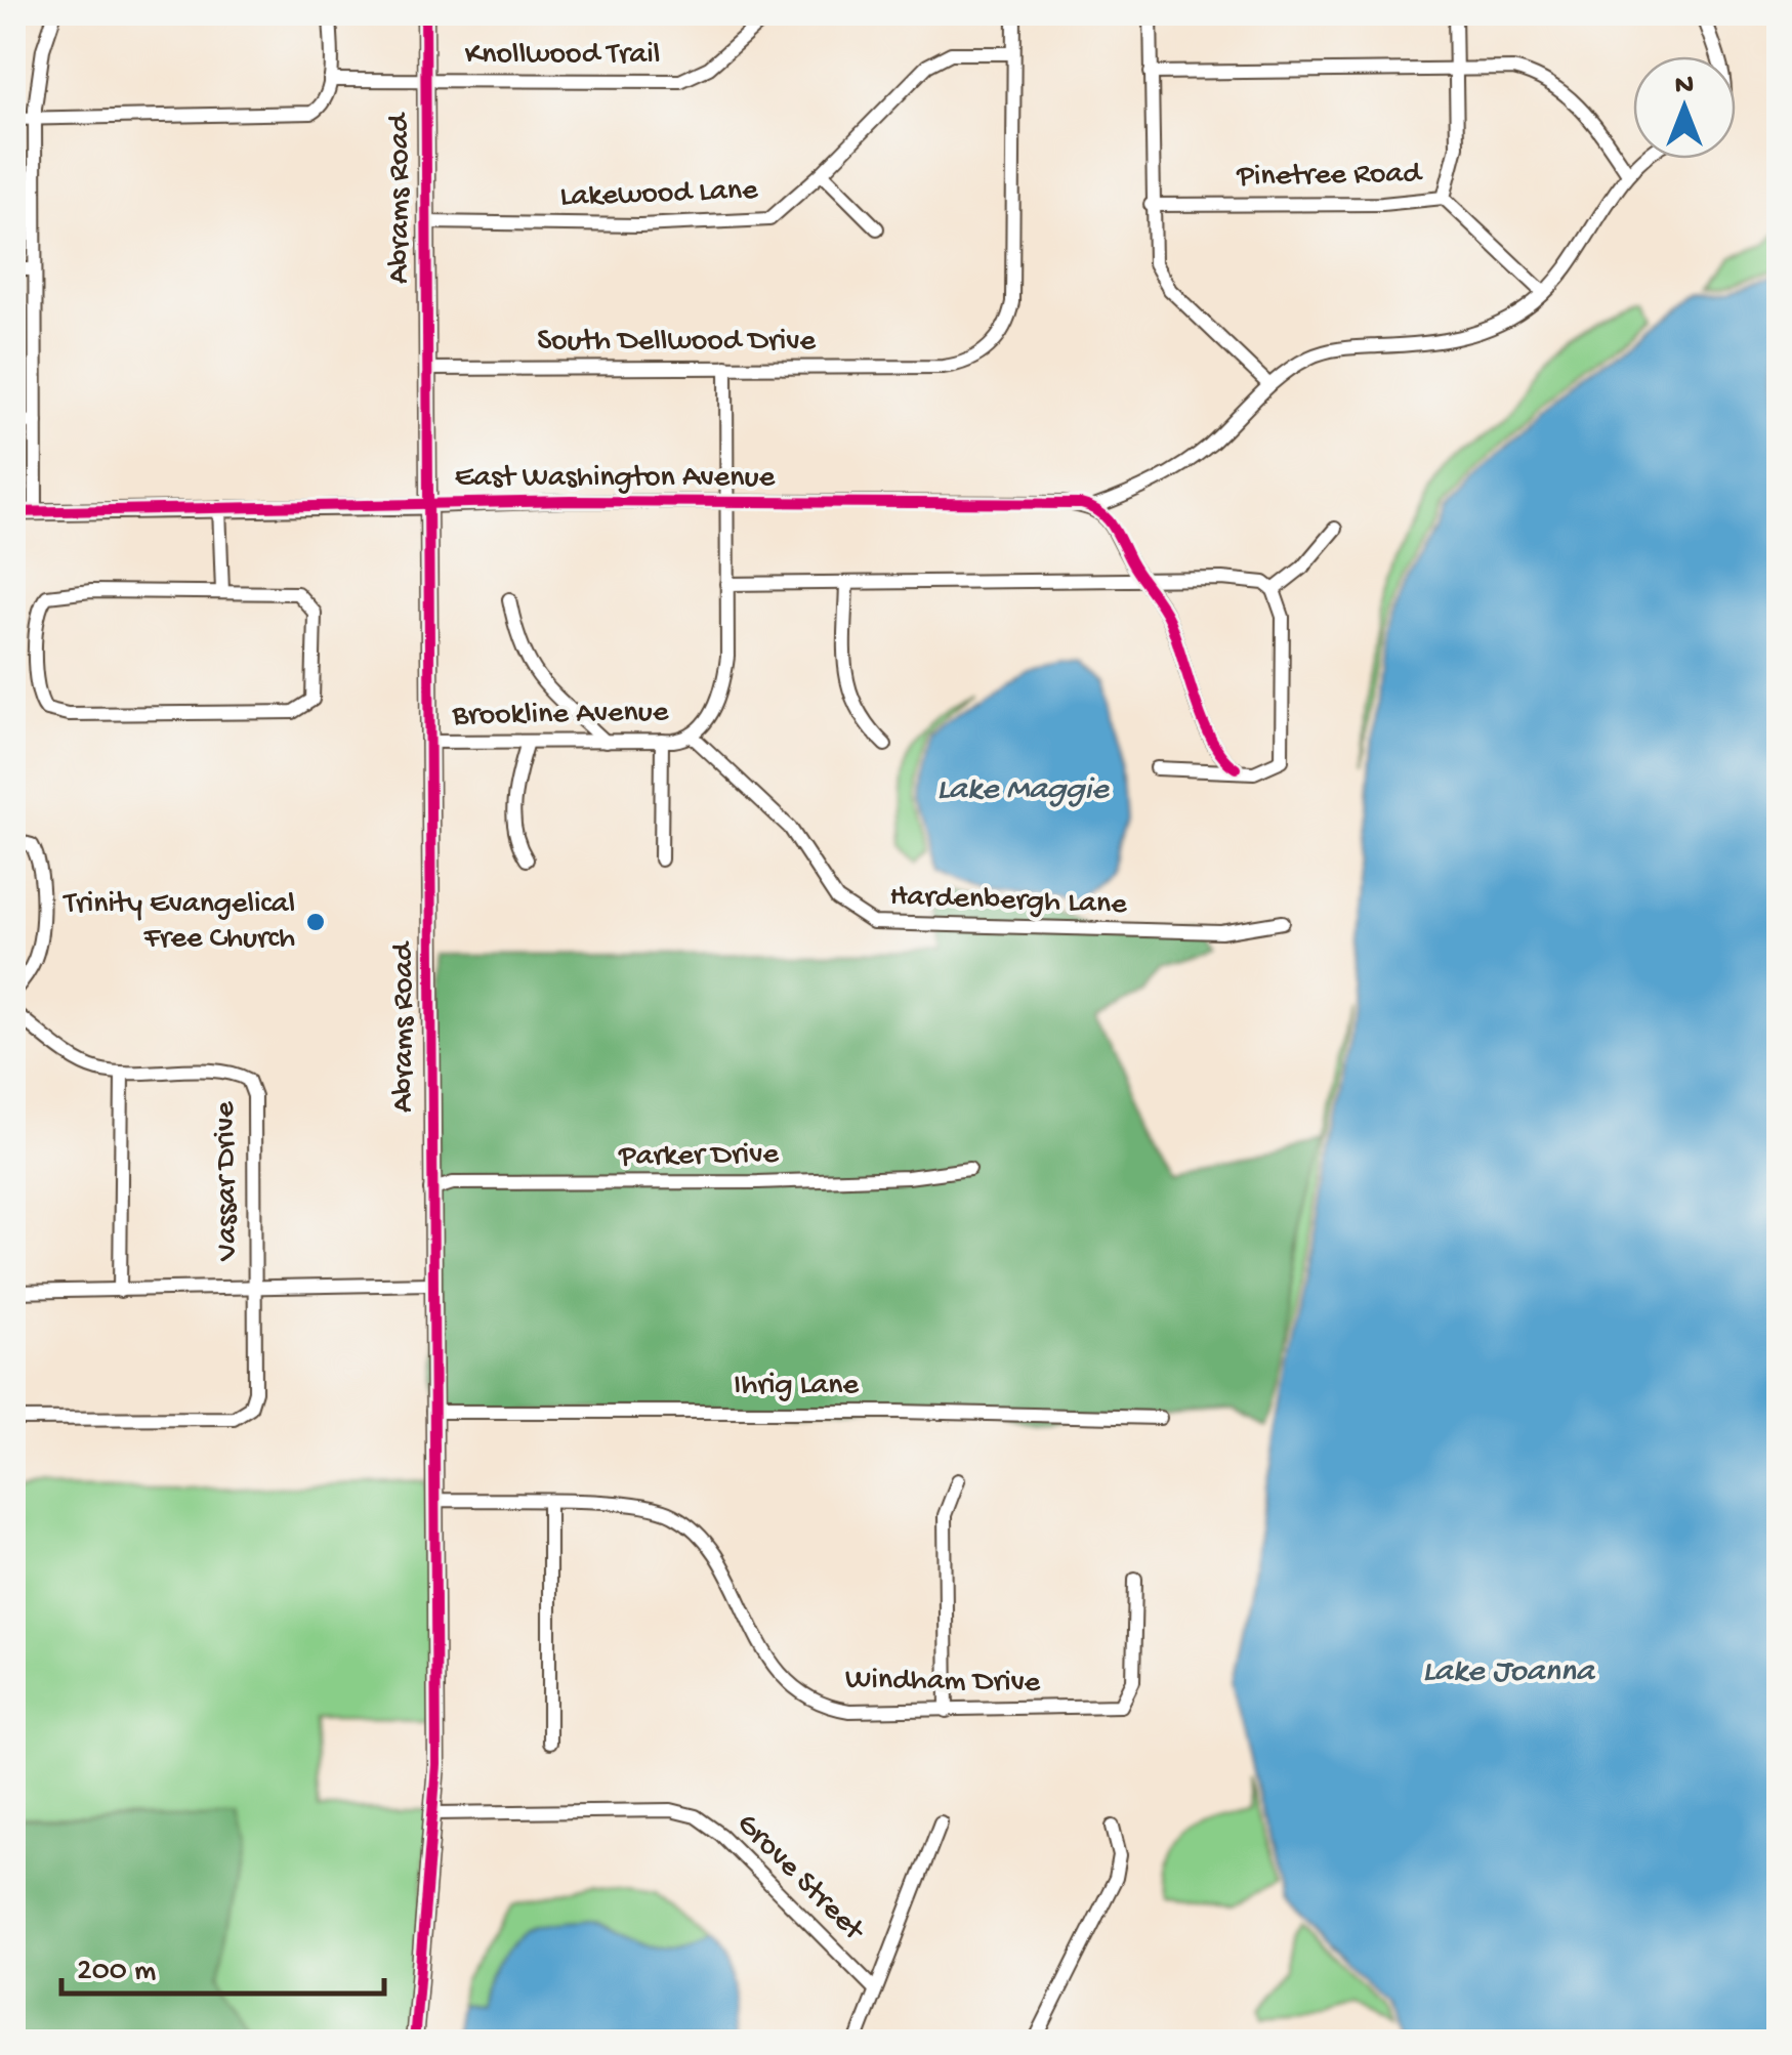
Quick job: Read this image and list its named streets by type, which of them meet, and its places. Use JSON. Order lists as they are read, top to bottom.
{
  "streets": {
    "street": [
      "Knollwood Trail",
      "Pinetree Road",
      "Lakewood Lane",
      "Abrams Road",
      "South Dellwood Drive",
      "East Washington Avenue",
      "Brookline Avenue",
      "Hardenbergh Lane",
      "Parker Drive",
      "Vassar Drive",
      "Ihrig Lane",
      "Windham Drive",
      "Grove Street"
    ]
  },
  "crossings": [
    ["Knollwood Trail", "Abrams Road"],
    ["Lakewood Lane", "Abrams Road"],
    ["Lakewood Lane", "South Dellwood Drive"],
    ["Abrams Road", "South Dellwood Drive"],
    ["Abrams Road", "East Washington Avenue"],
    ["Abrams Road", "Brookline Avenue"],
    ["Abrams Road", "Parker Drive"],
    ["Abrams Road", "Ihrig Lane"],
    ["Abrams Road", "Windham Drive"],
    ["Abrams Road", "Grove Street"],
    ["South Dellwood Drive", "Brookline Avenue"],
    ["East Washington Avenue", "Brookline Avenue"],
    ["Brookline Avenue", "Hardenbergh Lane"]
  ],
  "water": ["Lake Maggie", "Lake Joanna"],
  "places": ["Trinity Evangelical Free Church"],
  "scale_bar": "200 m",
  "north": "top"
}
